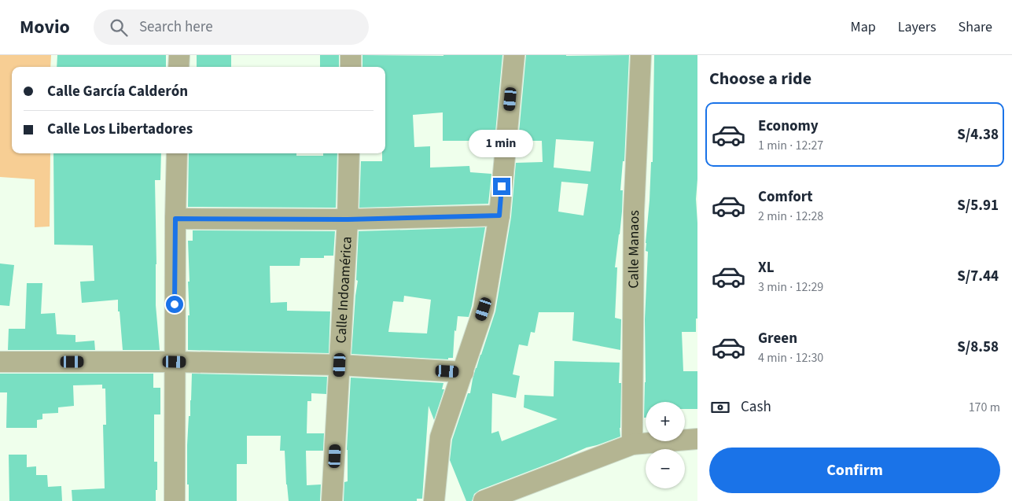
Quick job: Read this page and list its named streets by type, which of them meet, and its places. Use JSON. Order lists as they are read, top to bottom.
{
  "streets": {
    "street": ["Calle Manaos", "Calle Indoamérica"]
  },
  "page": {
    "header": "Movio",
    "search": "Search here",
    "nav": ["Map", "Layers", "Share"],
    "heading": "Choose a ride",
    "banner": ["Calle García Calderón", "Calle Los Libertadores"],
    "list": [
      {
        "name": "Economy",
        "note": "1 min · 12:27",
        "value": "S/4.38"
      },
      {
        "name": "Comfort",
        "note": "2 min · 12:28",
        "value": "S/5.91"
      },
      {
        "name": "XL",
        "note": "3 min · 12:29",
        "value": "S/7.44"
      },
      {
        "name": "Green",
        "note": "4 min · 12:30",
        "value": "S/8.58"
      }
    ],
    "bubble": "1 min",
    "pay": ["Cash", "170 m"],
    "map_buttons": ["+", "−"],
    "buttons": "Confirm"
  }
}
